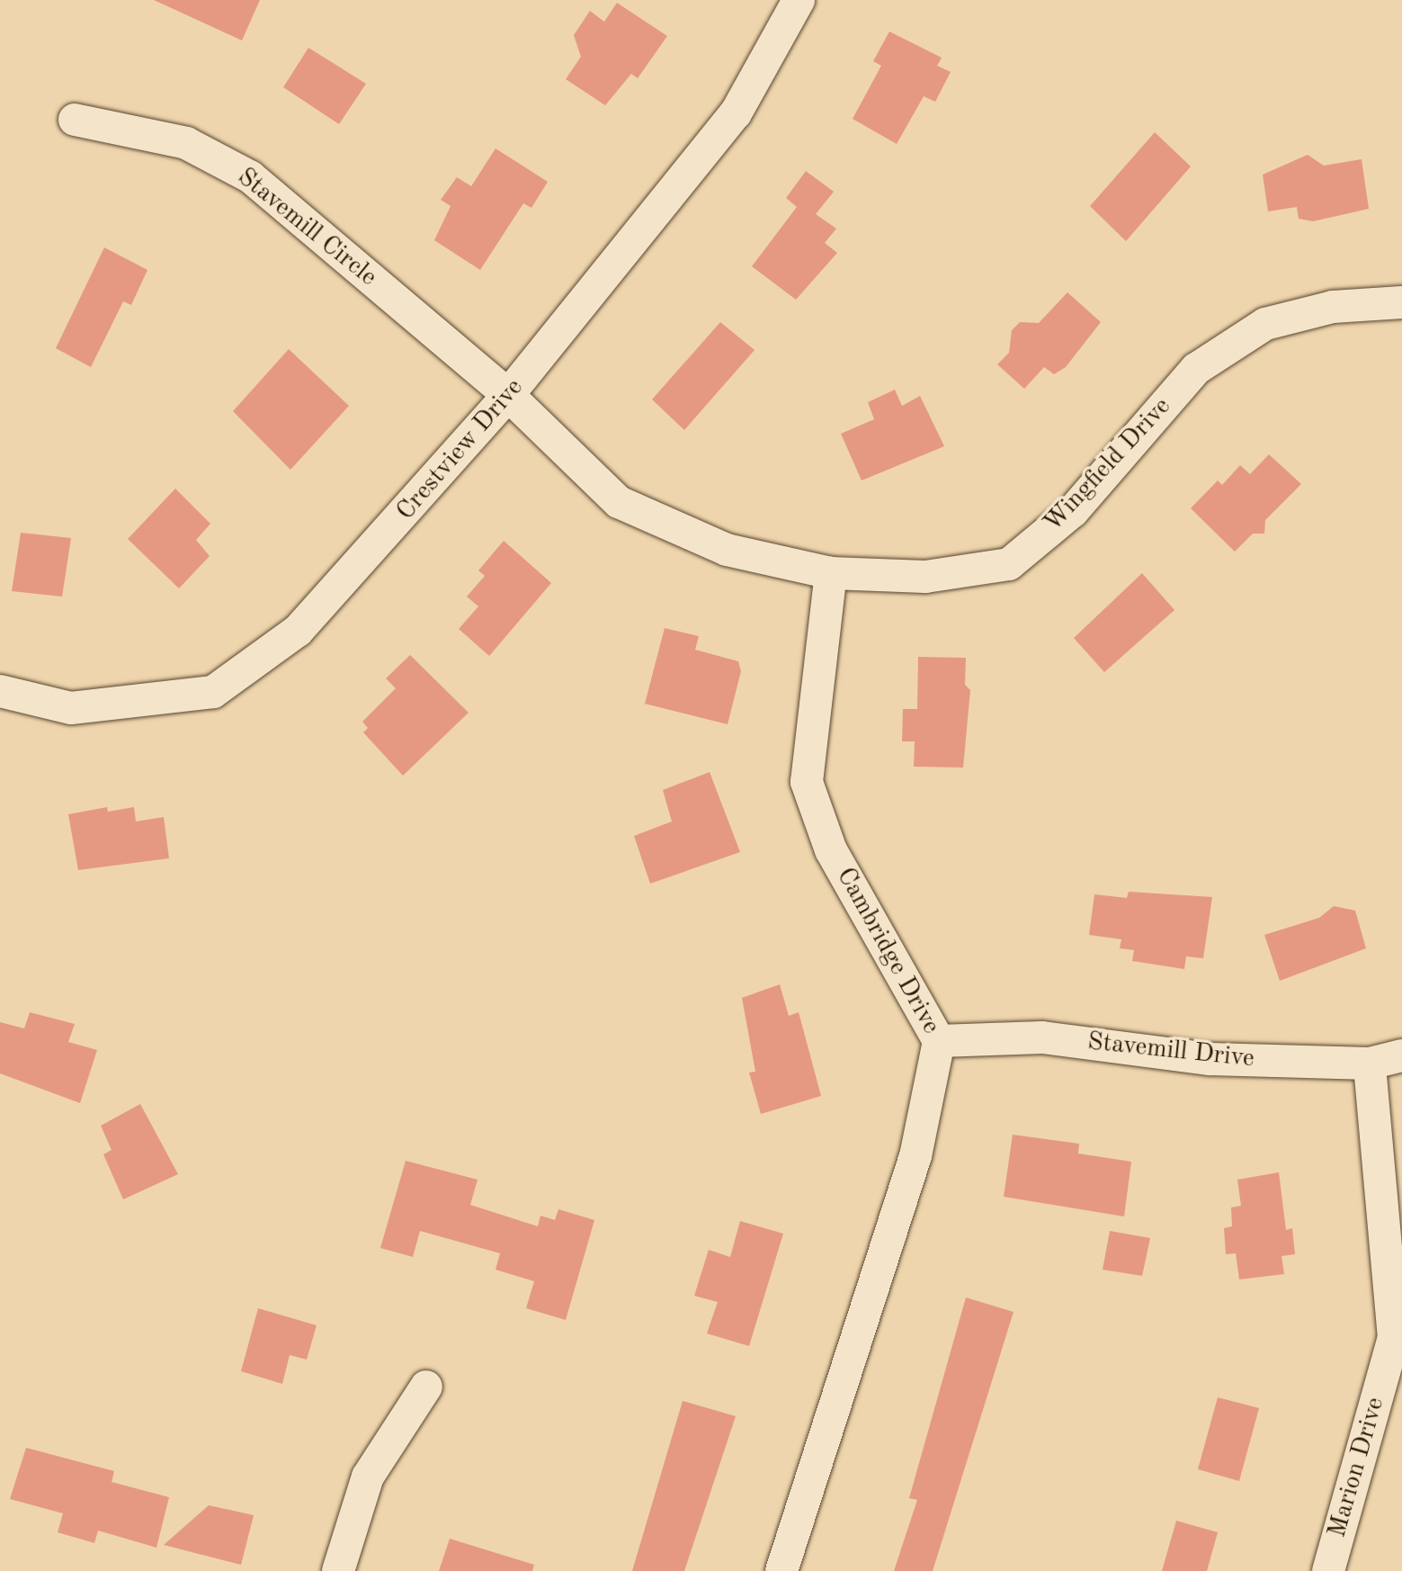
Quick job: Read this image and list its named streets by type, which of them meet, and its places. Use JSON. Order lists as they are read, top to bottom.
{
  "streets": {
    "street": [
      "Stavemill Circle",
      "Crestview Drive",
      "Wingfield Drive",
      "Cambridge Drive",
      "Stavemill Drive",
      "Marion Drive"
    ]
  },
  "crossings": [
    ["Stavemill Circle", "Crestview Drive"],
    ["Stavemill Circle", "Wingfield Drive"],
    ["Crestview Drive", "Wingfield Drive"],
    ["Wingfield Drive", "Cambridge Drive"],
    ["Cambridge Drive", "Stavemill Drive"],
    ["Stavemill Drive", "Marion Drive"]
  ]
}
